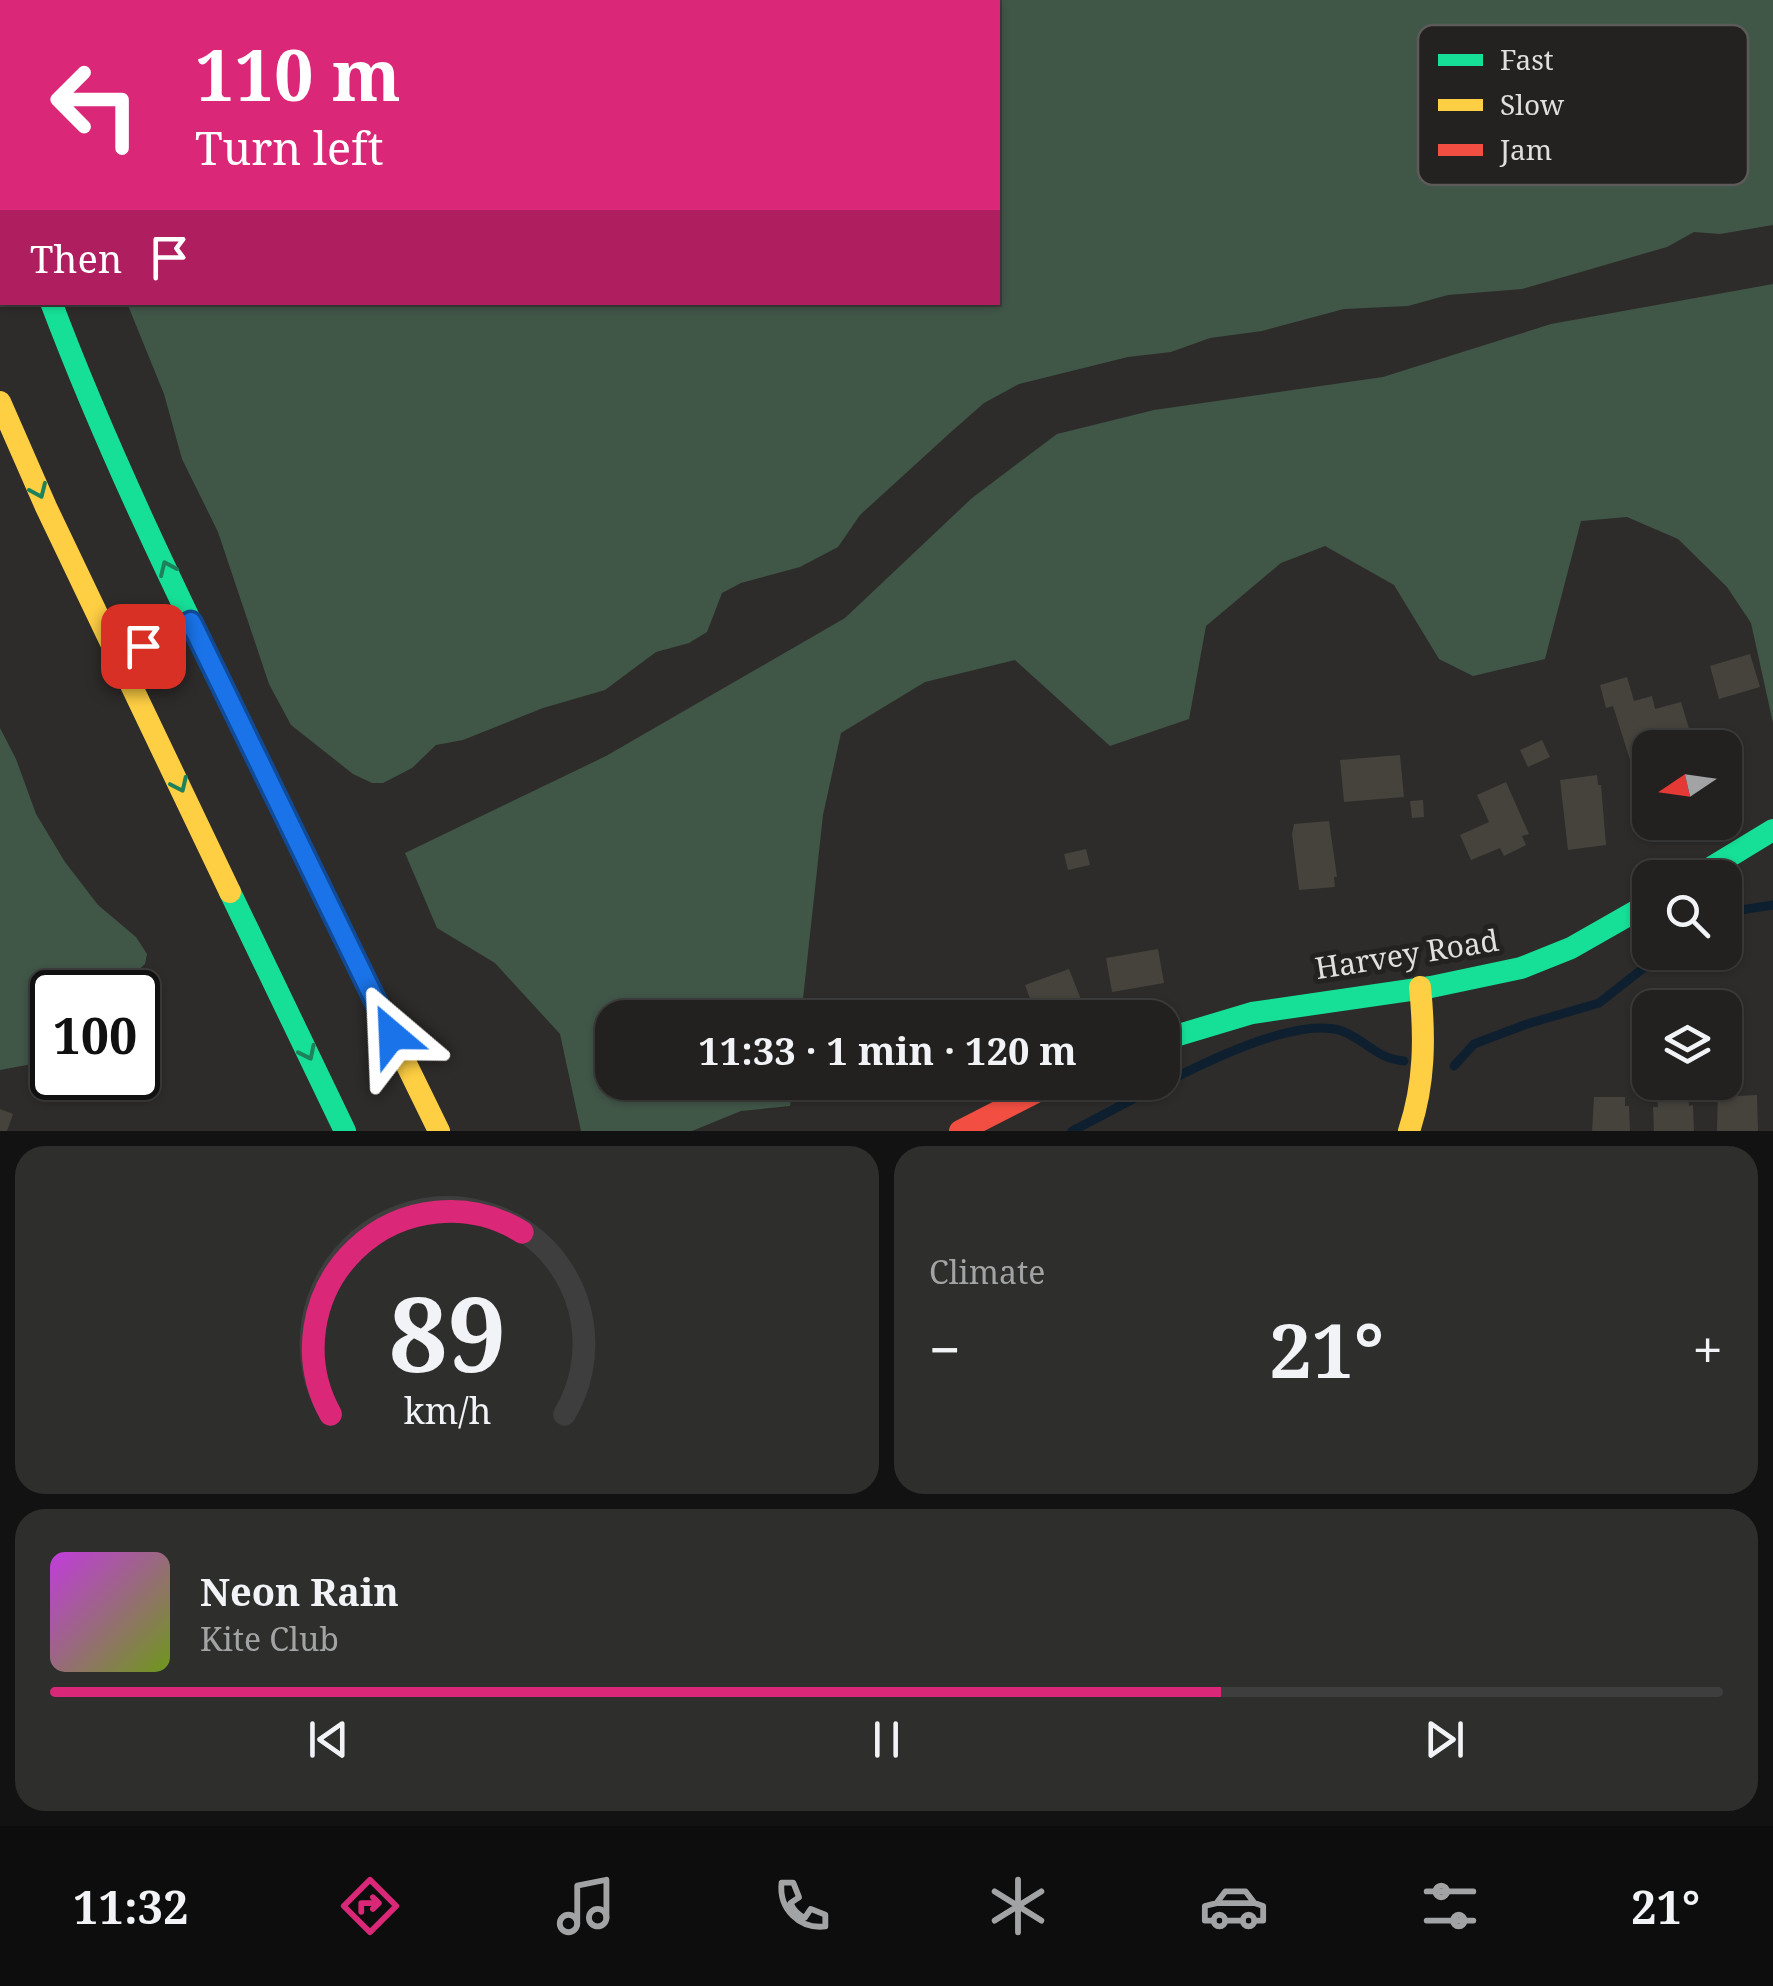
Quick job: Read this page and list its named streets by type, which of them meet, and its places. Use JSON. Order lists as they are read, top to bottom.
{
  "streets": {
    "main road": ["Harvey Road"]
  },
  "legend": ["Fast", "Slow", "Jam"],
  "north": "left",
  "page": {
    "turn": ["110 m", "Turn left"],
    "then": "Then",
    "limit": "100",
    "trip": "11:33 · 1 min · 120 m",
    "tile": "Climate",
    "heat": ["−", "21°", "+"],
    "song": ["Neon Rain", "Kite Club"],
    "tabs": ["11:32", "21°"],
    "gauge": ["89", "km/h"]
  }
}
